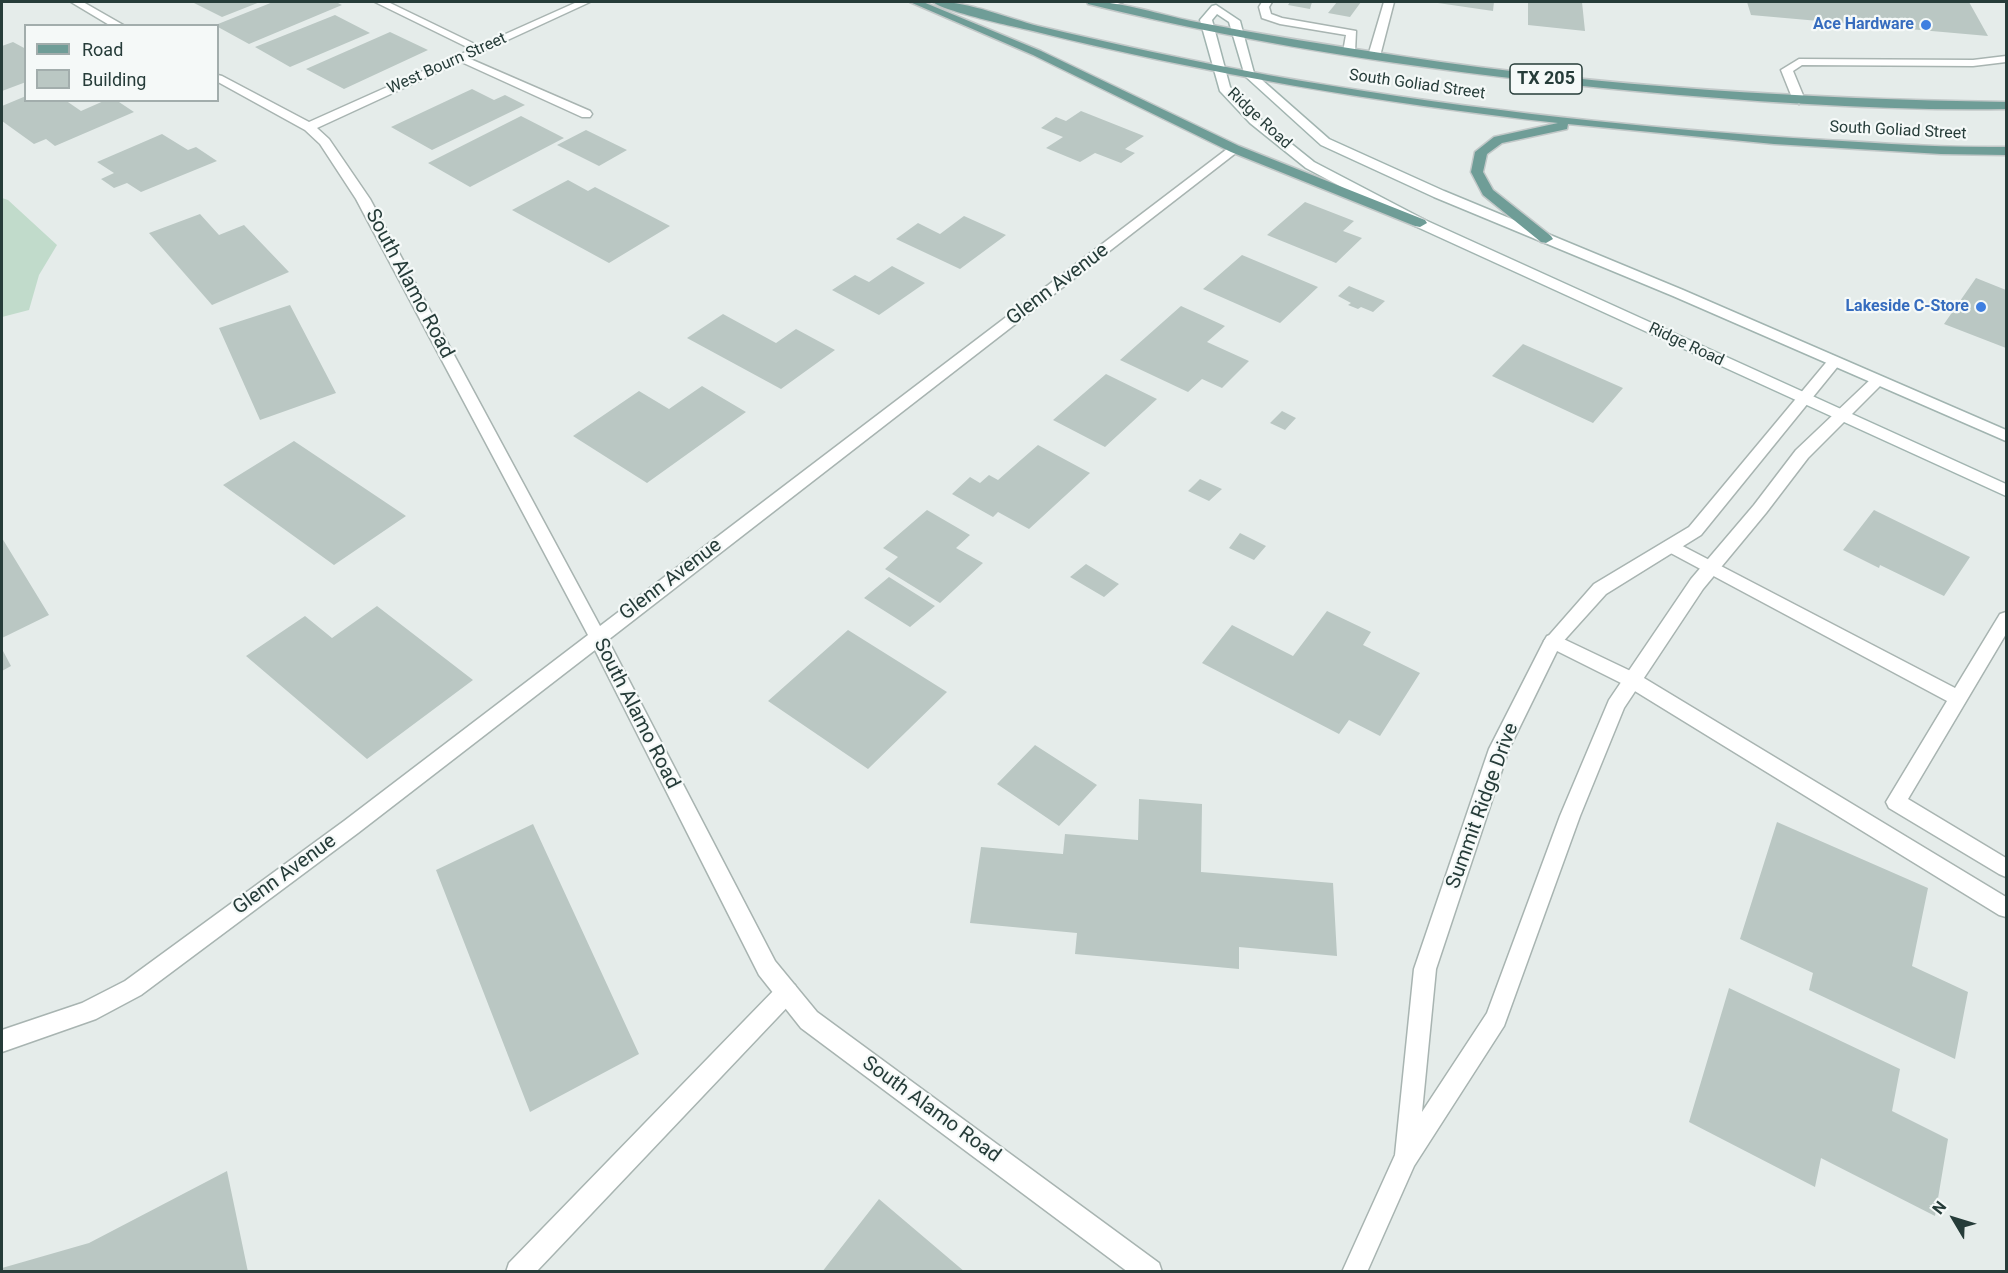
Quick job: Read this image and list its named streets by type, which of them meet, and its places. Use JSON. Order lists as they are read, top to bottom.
{
  "streets": {
    "main road": ["TX 205", "South Goliad Street"],
    "street": [
      "West Bourn Street",
      "Ridge Road",
      "South Alamo Road",
      "Glenn Avenue",
      "Summit Ridge Drive"
    ]
  },
  "crossings": [
    ["West Bourn Street", "South Alamo Road"],
    ["South Goliad Street", "Ridge Road"],
    ["Ridge Road", "Summit Ridge Drive"],
    ["South Alamo Road", "Glenn Avenue"]
  ],
  "places": ["Ace Hardware", "Lakeside C-Store"],
  "legend": ["Road", "Building"],
  "north": "top left"
}
